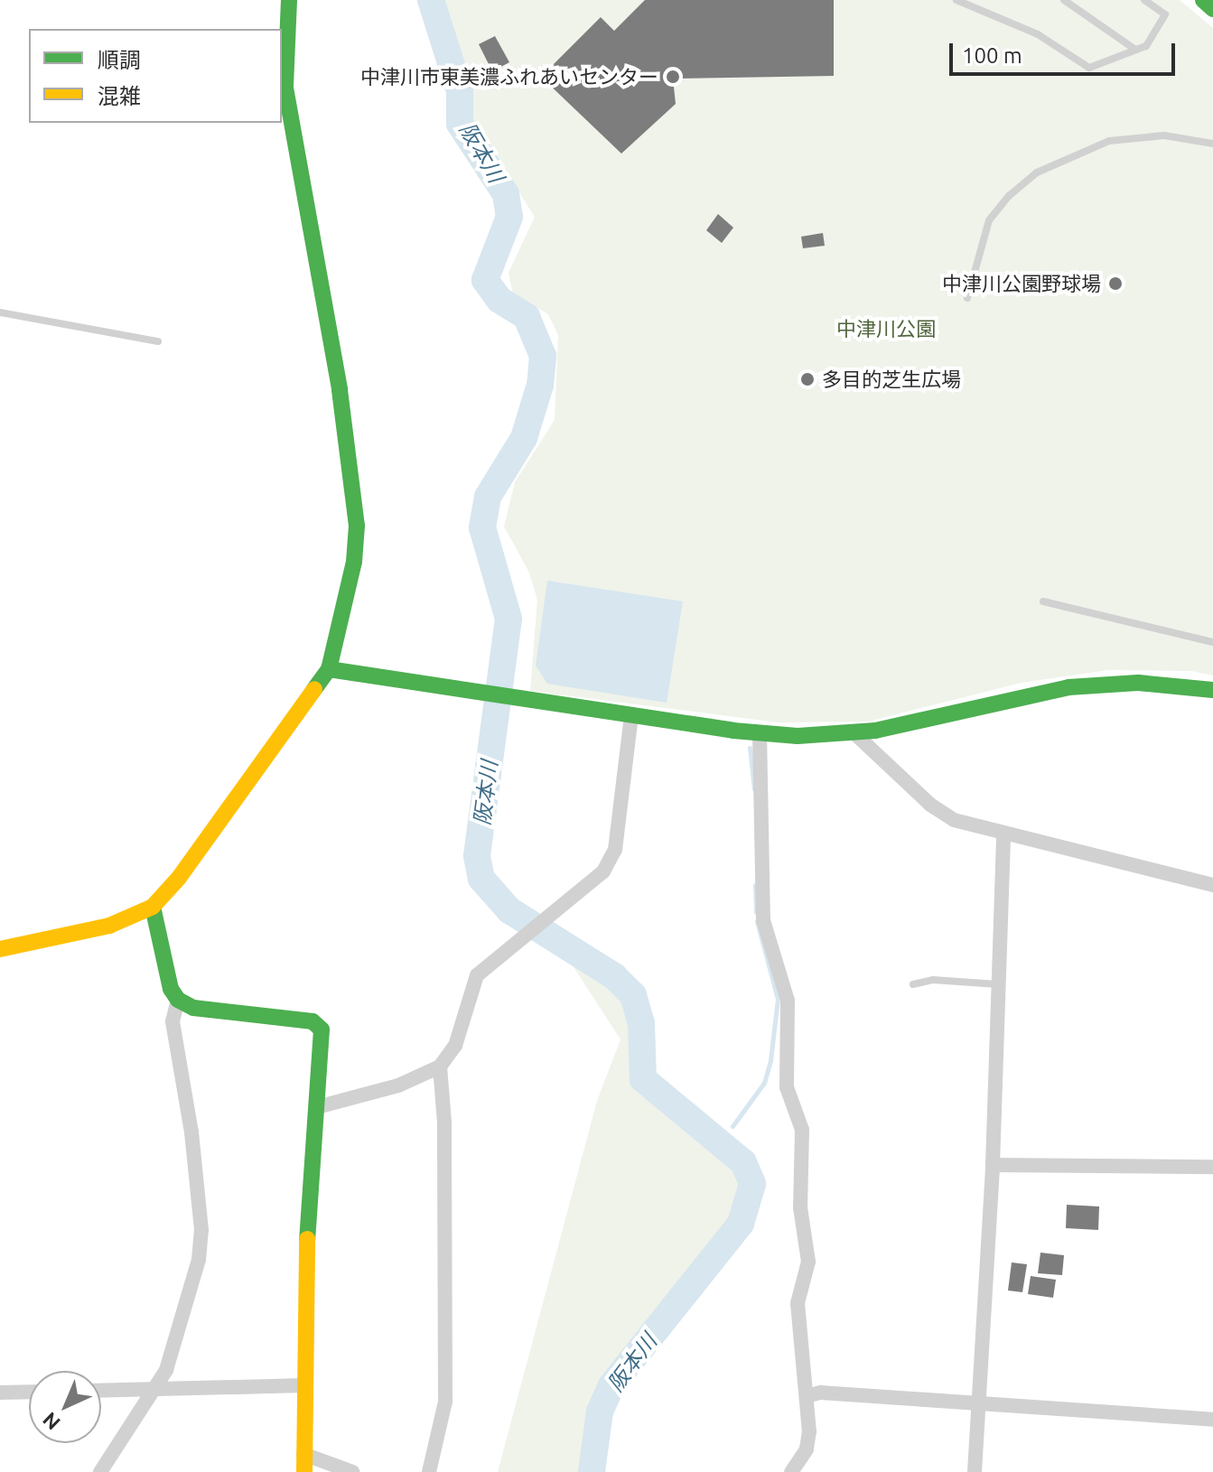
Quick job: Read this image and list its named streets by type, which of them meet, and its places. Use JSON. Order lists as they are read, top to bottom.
{
  "water": ["阪本川"],
  "parks": ["中津川公園"],
  "places": ["中津川市東美濃ふれあいセンター", "中津川公園野球場", "多目的芝生広場"],
  "legend": ["順調", "混雑"],
  "scale_bar": "100 m",
  "north": "bottom left"
}
